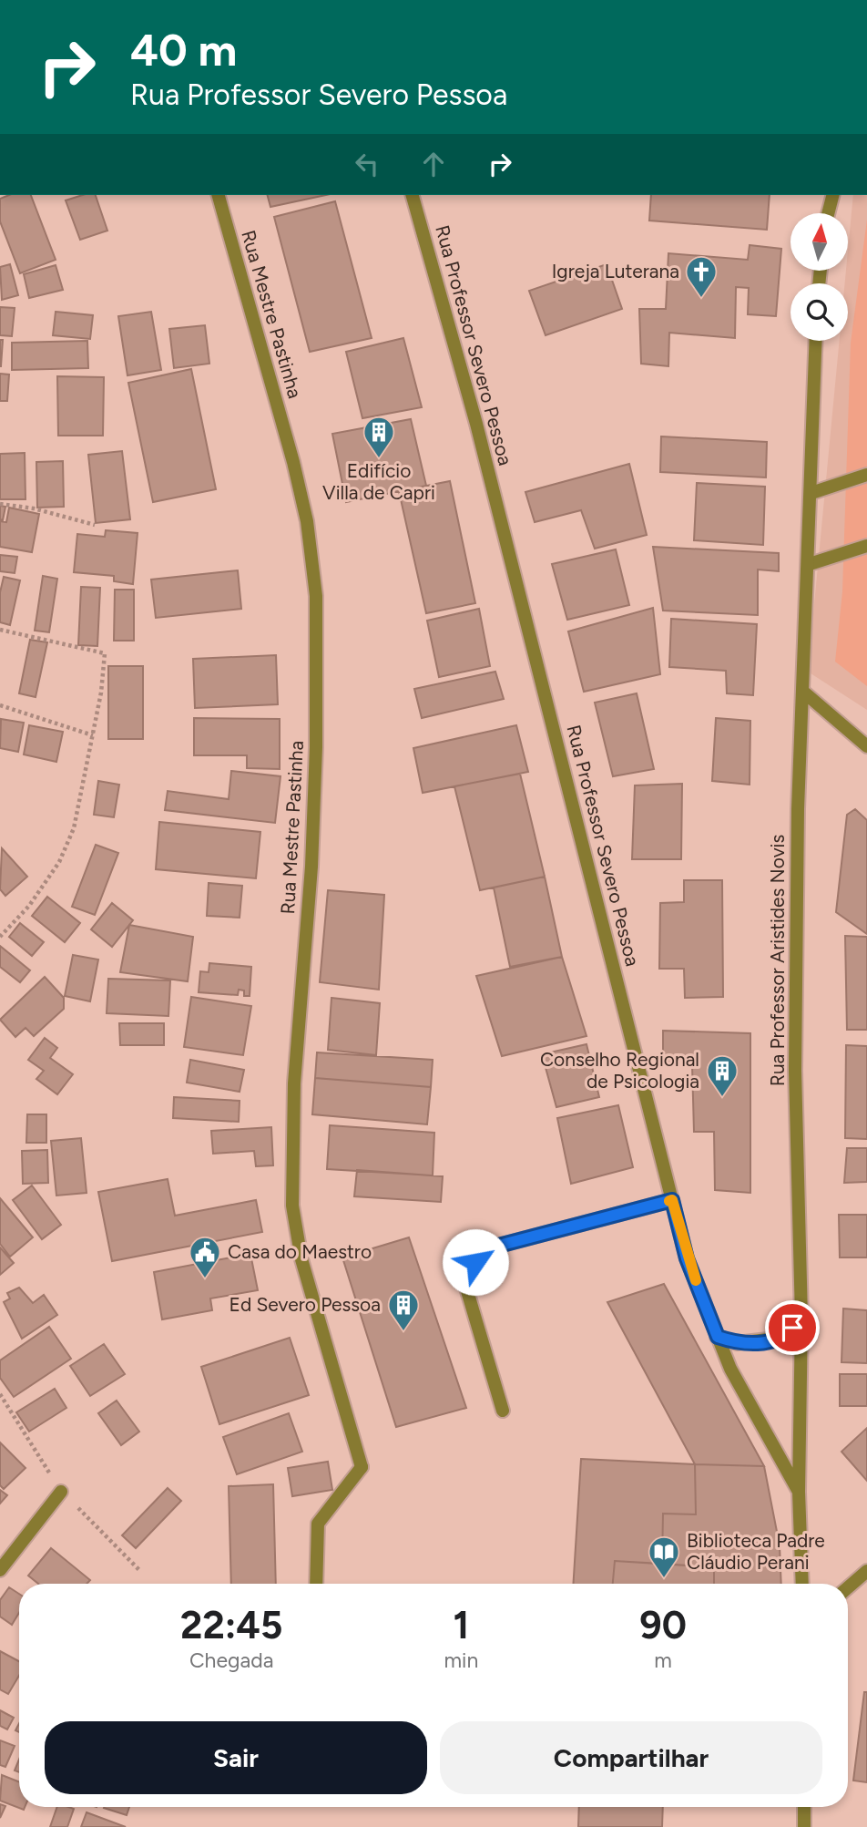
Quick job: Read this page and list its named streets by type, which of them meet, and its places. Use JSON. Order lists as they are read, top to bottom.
{
  "streets": {
    "street": ["Rua Mestre Pastinha", "Rua Professor Severo Pessoa", "Rua Professor Aristides Novis"]
  },
  "crossings": [
    ["Rua Professor Severo Pessoa", "Rua Professor Aristides Novis"]
  ],
  "places": {
    "church": ["Igreja Luterana"],
    "building": ["Edifício Villa de Capri", "Conselho Regional de Psicologia", "Ed Severo Pessoa"],
    "public building": ["Casa do Maestro"],
    "library": ["Biblioteca Padre Cláudio Perani"]
  },
  "north": "top",
  "page": {
    "turn": ["40 m", "Rua Professor Severo Pessoa"],
    "eta": [
      "22:45",
      "Chegada",
      "1",
      "min",
      "90",
      "m"
    ],
    "buttons": ["Sair", "Compartilhar"]
  }
}
